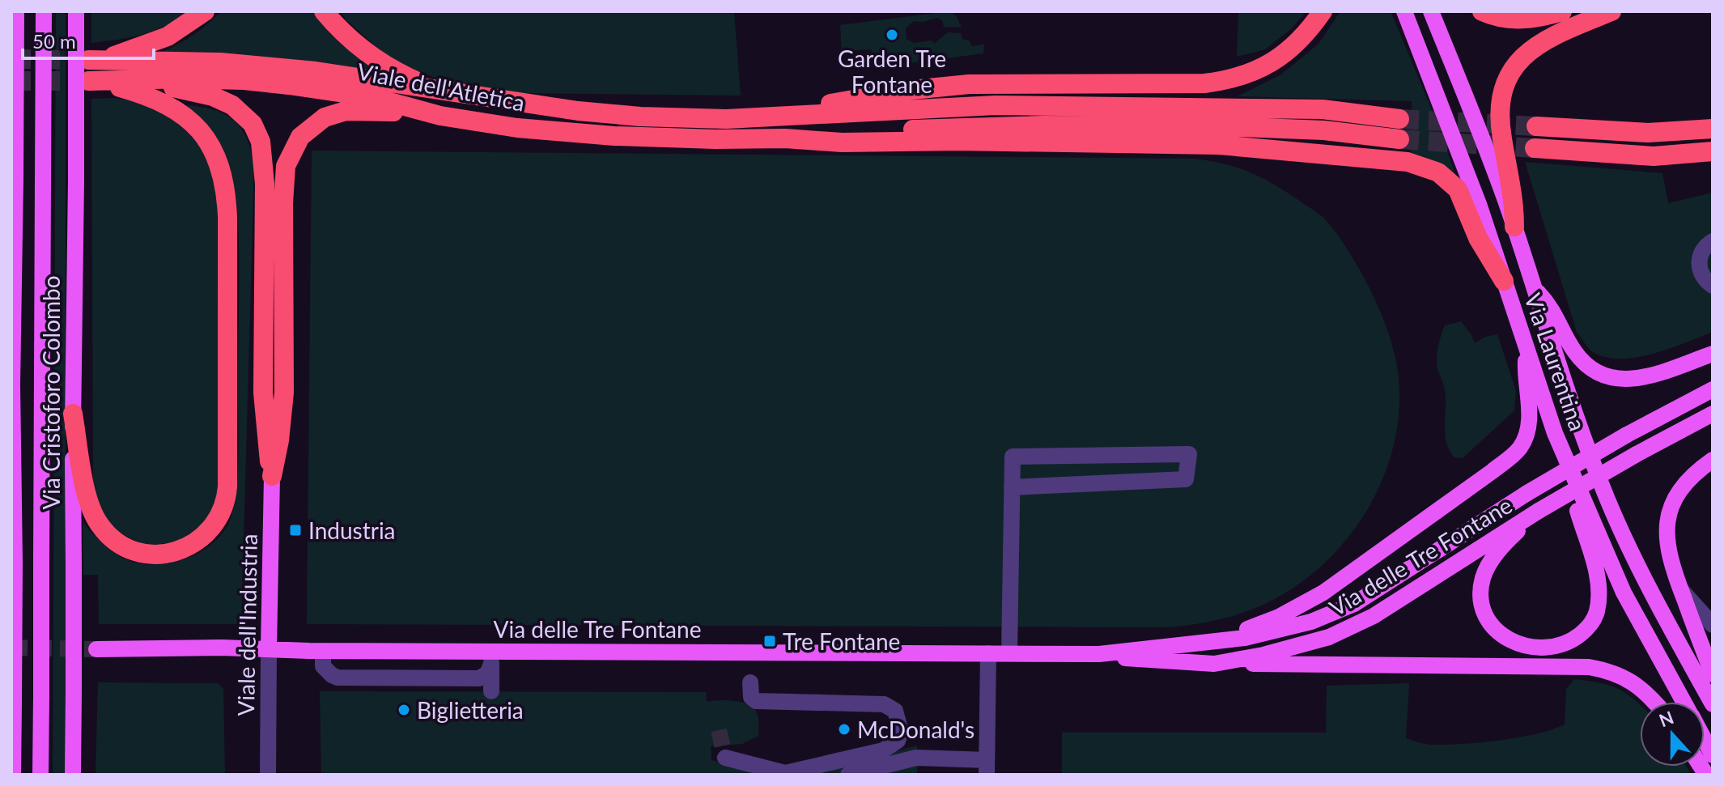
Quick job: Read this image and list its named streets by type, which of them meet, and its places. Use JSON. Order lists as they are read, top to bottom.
{
  "streets": {
    "highway": ["Viale dell'Atletica"],
    "main road": [
      "Via Laurentina",
      "Via Cristoforo Colombo",
      "Via delle Tre Fontane",
      "Viale dell'Industria"
    ]
  },
  "crossings": [
    ["Viale dell'Atletica", "Via Cristoforo Colombo"],
    ["Via delle Tre Fontane", "Viale dell'Industria"]
  ],
  "places": {
    "other": ["Garden Tre Fontane", "Biglietteria", "McDonald's"],
    "transit": ["Industria", "Tre Fontane"]
  },
  "scale_bar": "50 m",
  "north": "top"
}
